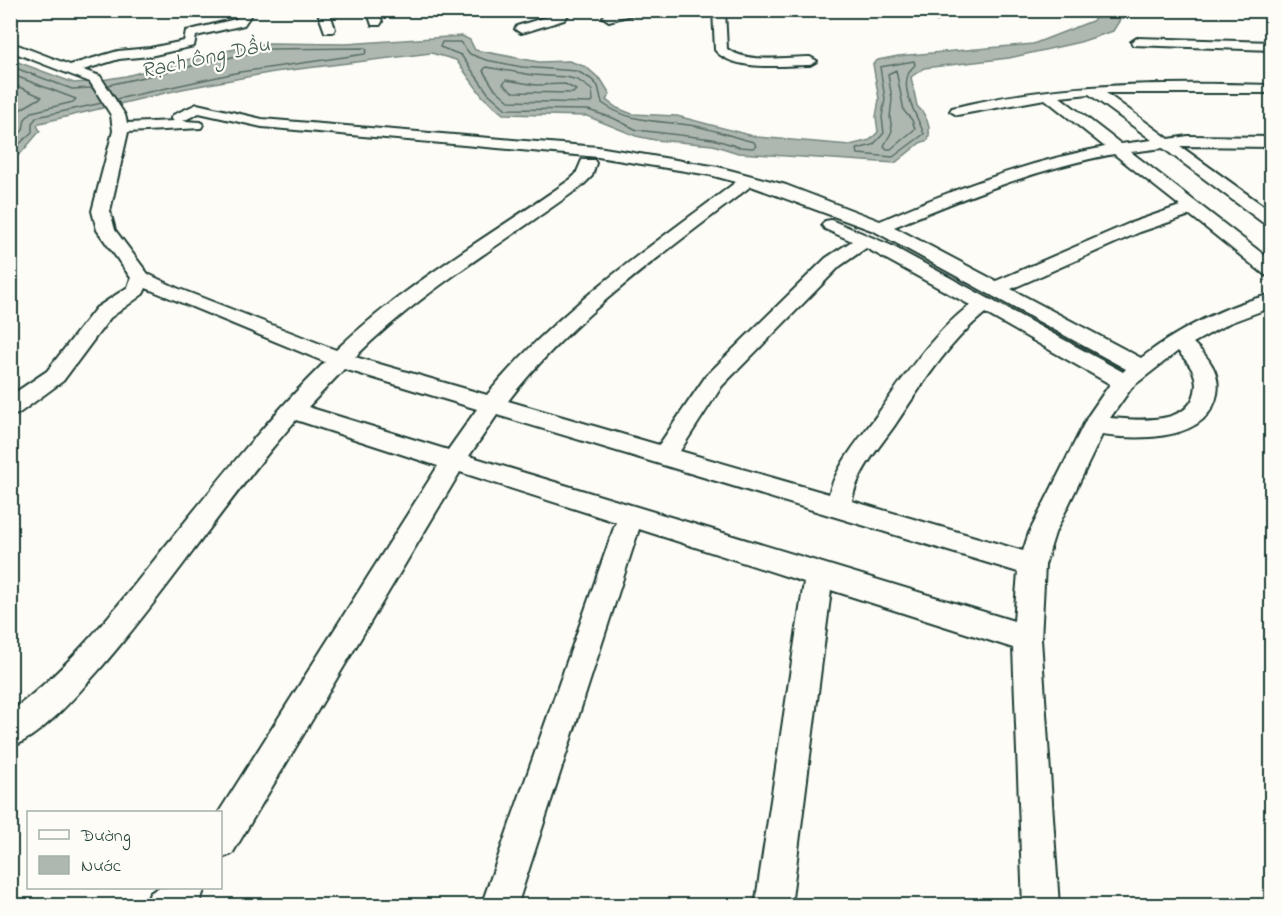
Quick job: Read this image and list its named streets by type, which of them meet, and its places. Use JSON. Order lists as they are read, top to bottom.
{
  "water": ["Rạch Ông Dầu"],
  "legend": ["Đường", "Nước"]
}
